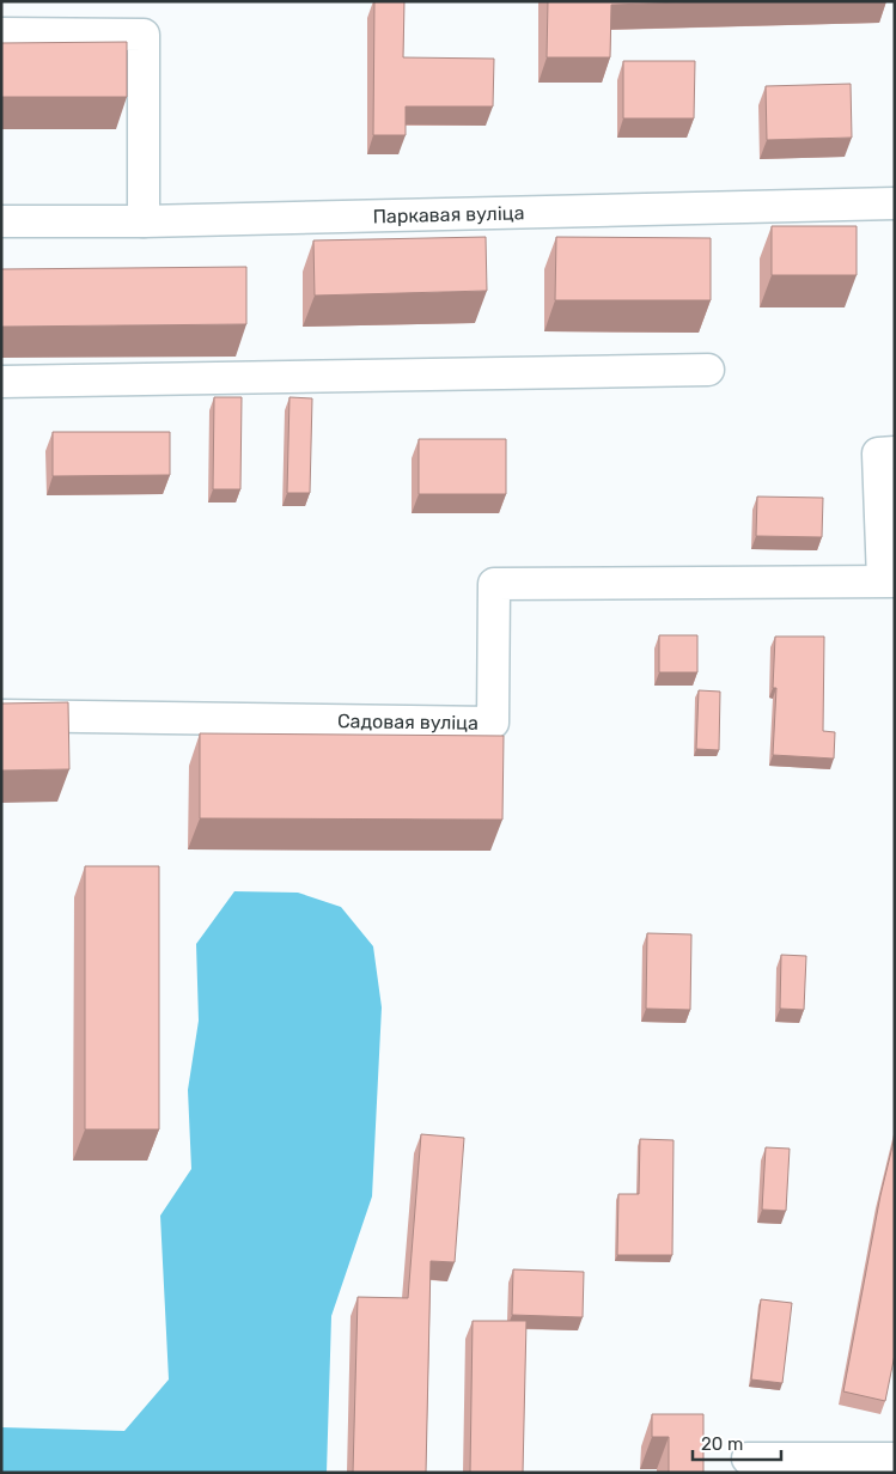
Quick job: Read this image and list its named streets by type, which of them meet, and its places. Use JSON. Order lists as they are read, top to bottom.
{
  "streets": {
    "street": ["Паркавая вуліца", "Садовая вуліца"]
  },
  "scale_bar": "20 m"
}
